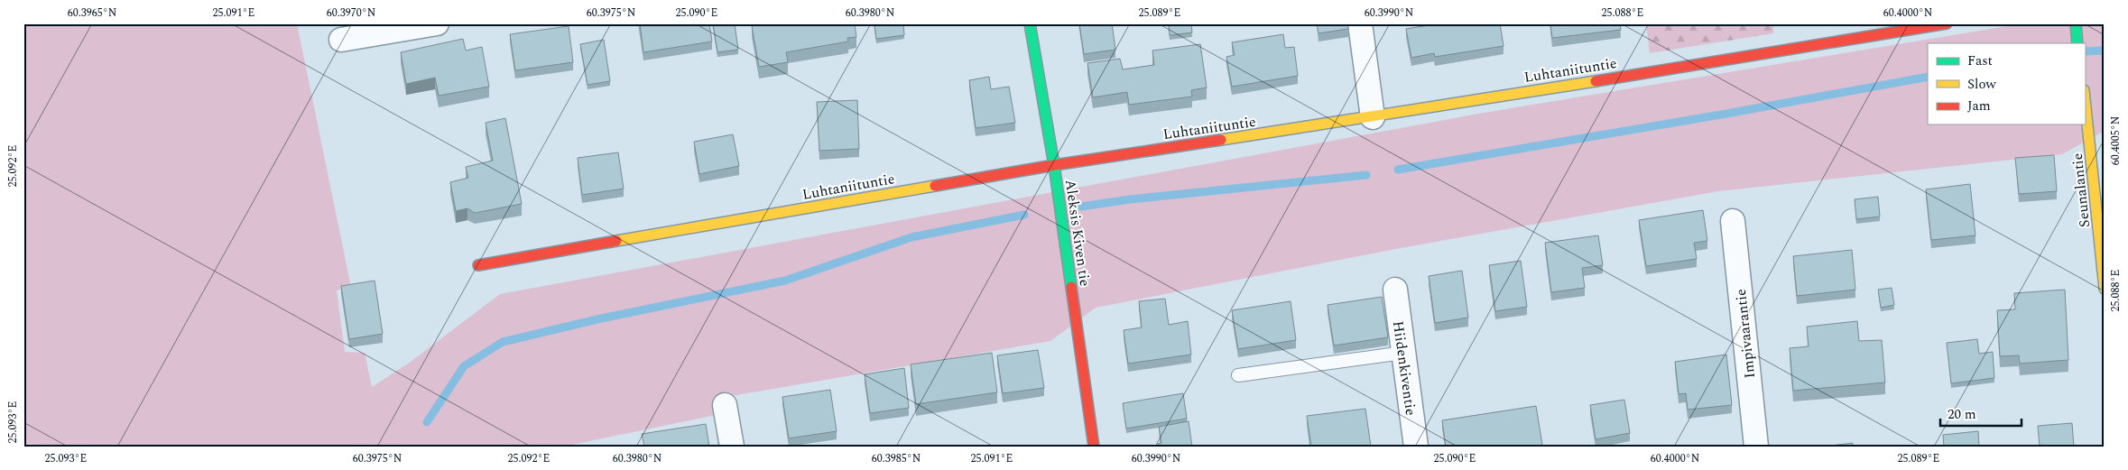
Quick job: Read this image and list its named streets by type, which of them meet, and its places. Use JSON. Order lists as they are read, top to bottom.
{
  "streets": {
    "street": [
      "Luhtaniituntie",
      "Seunalantie",
      "Aleksis Kiven tie",
      "Impivaarantie",
      "Hiidenkiventie"
    ]
  },
  "crossings": [
    ["Luhtaniituntie", "Aleksis Kiven tie"]
  ],
  "legend": ["Fast", "Slow", "Jam"],
  "scale_bar": "20 m",
  "coordinates": [
    "60.3965°N",
    "25.091°E",
    "60.3970°N",
    "60.3975°N",
    "25.090°E",
    "60.3980°N",
    "25.089°E",
    "60.3990°N",
    "25.088°E",
    "60.4000°N",
    "60.4005°N",
    "25.092°E",
    "25.093°E",
    "60.3985°N"
  ]
}
